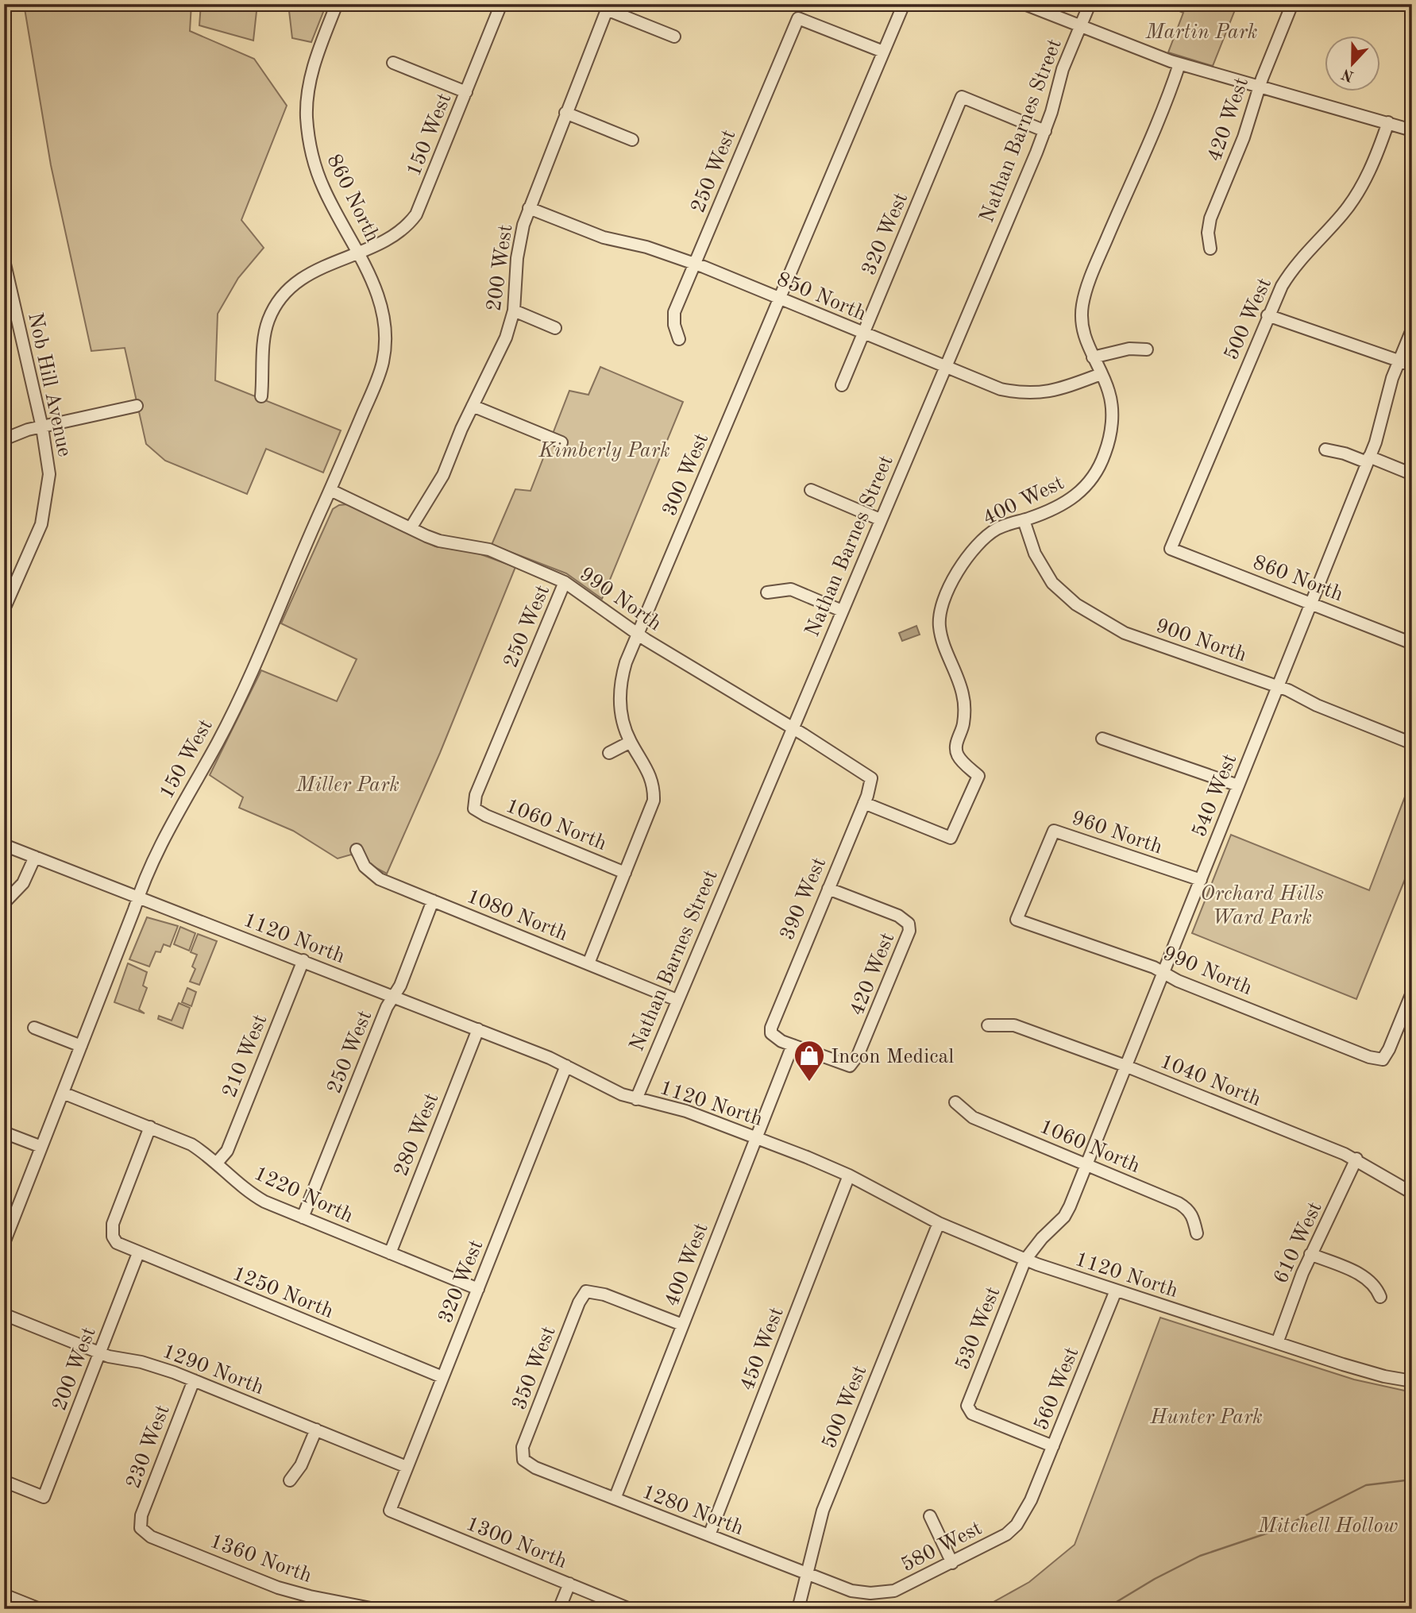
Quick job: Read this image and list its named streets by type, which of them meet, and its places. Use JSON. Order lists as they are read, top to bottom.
{
  "streets": {
    "street": [
      "420 West",
      "Nathan Barnes Street",
      "150 West",
      "250 West",
      "860 North",
      "320 West",
      "200 West",
      "850 North",
      "500 West",
      "Nob Hill Avenue",
      "300 West",
      "400 West",
      "990 North",
      "900 North",
      "540 West",
      "1060 North",
      "960 North",
      "390 West",
      "1080 North",
      "1120 North",
      "210 West",
      "1040 North",
      "280 West",
      "1220 North",
      "610 West",
      "1250 North",
      "530 West",
      "450 West",
      "350 West",
      "1290 North",
      "560 West",
      "230 West",
      "1280 North",
      "1300 North",
      "580 West",
      "1360 North"
    ]
  },
  "crossings": [
    ["420 West", "400 West"],
    ["420 West", "390 West"],
    ["Nathan Barnes Street", "320 West"],
    ["Nathan Barnes Street", "850 North"],
    ["Nathan Barnes Street", "990 North"],
    ["Nathan Barnes Street", "1080 North"],
    ["Nathan Barnes Street", "1120 North"],
    ["150 West", "860 North"],
    ["150 West", "990 North"],
    ["150 West", "1120 North"],
    ["150 West", "1220 North"],
    ["250 West", "850 North"],
    ["250 West", "300 West"],
    ["250 West", "990 North"],
    ["250 West", "1060 North"],
    ["250 West", "1080 North"],
    ["250 West", "1120 North"],
    ["250 West", "1220 North"],
    ["860 North", "500 West"],
    ["860 North", "540 West"],
    ["320 West", "850 North"],
    ["320 West", "1120 North"],
    ["320 West", "1220 North"],
    ["320 West", "1250 North"],
    ["320 West", "1290 North"],
    ["320 West", "1300 North"],
    ["200 West", "850 North"],
    ["200 West", "990 North"],
    ["200 West", "1250 North"],
    ["200 West", "1290 North"],
    ["850 North", "300 West"],
    ["850 North", "400 West"],
    ["500 West", "1120 North"],
    ["500 West", "1280 North"],
    ["300 West", "990 North"],
    ["300 West", "1060 North"],
    ["300 West", "1080 North"],
    ["400 West", "900 North"],
    ["400 West", "390 West"],
    ["400 West", "1120 North"],
    ["400 West", "350 West"],
    ["400 West", "1280 North"],
    ["990 North", "540 West"],
    ["990 North", "960 North"],
    ["990 North", "390 West"],
    ["900 North", "540 West"],
    ["540 West", "1060 North"],
    ["540 West", "960 North"],
    ["540 West", "1120 North"],
    ["540 West", "1040 North"],
    ["540 West", "530 West"],
    ["1120 North", "210 West"],
    ["1120 North", "280 West"],
    ["1120 North", "610 West"],
    ["1120 North", "530 West"],
    ["1120 North", "450 West"],
    ["1120 North", "560 West"],
    ["210 West", "1220 North"],
    ["1040 North", "610 West"],
    ["280 West", "1220 North"],
    ["1220 North", "1250 North"],
    ["530 West", "560 West"],
    ["450 West", "1280 North"],
    ["350 West", "1280 North"],
    ["1290 North", "230 West"],
    ["560 West", "580 West"],
    ["230 West", "1360 North"],
    ["1280 North", "580 West"]
  ],
  "parks": [
    "Martin Park",
    "Kimberly Park",
    "Miller Park",
    "Orchard Hills Ward Park",
    "Hunter Park",
    "Mitchell Hollow"
  ],
  "places": {
    "shop": ["Incon Medical"]
  },
  "north": "bottom"
}
